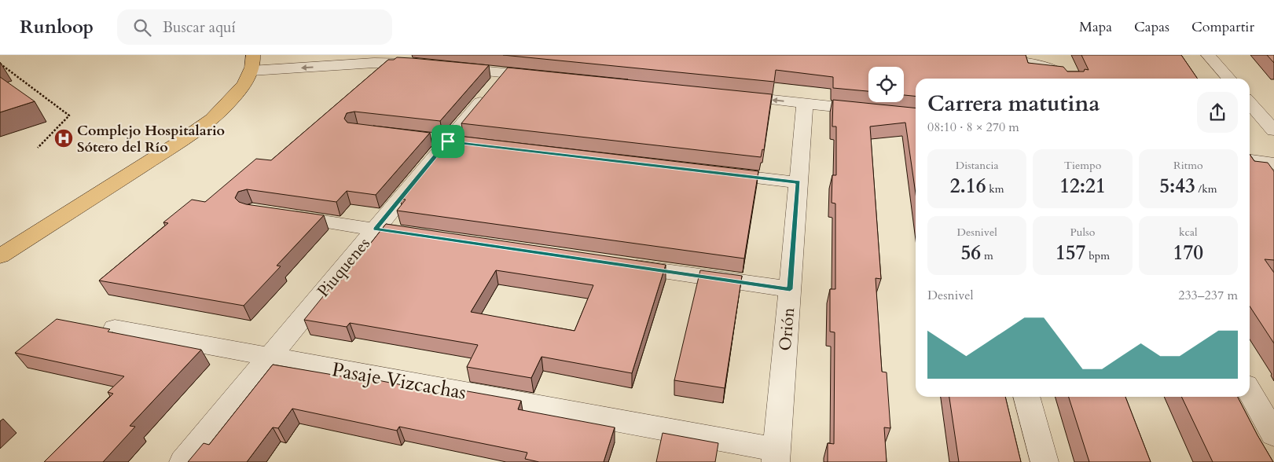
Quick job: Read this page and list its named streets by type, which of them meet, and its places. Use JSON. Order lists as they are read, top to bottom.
{
  "streets": {
    "street": ["Piuquenes", "Orión", "Pasaje Vizcachas"]
  },
  "crossings": [
    ["Piuquenes", "Pasaje Vizcachas"],
    ["Orión", "Pasaje Vizcachas"]
  ],
  "places": {
    "hospital": ["Complejo Hospitalario Sótero del Río"]
  },
  "page": {
    "header": "Runloop",
    "search": "Buscar aquí",
    "nav": ["Mapa", "Capas", "Compartir"],
    "heading": ["Carrera matutina", "08:10 · 8 × 270 m"],
    "stats": [
      ["Distancia", "2.16 km"],
      ["Tiempo", "12:21"],
      ["Ritmo", "5:43 /km"],
      ["Desnivel", "56 m"],
      ["Pulso", "157 bpm"],
      ["kcal", "170"]
    ],
    "chart": ["Desnivel", "233–237 m"]
  }
}
